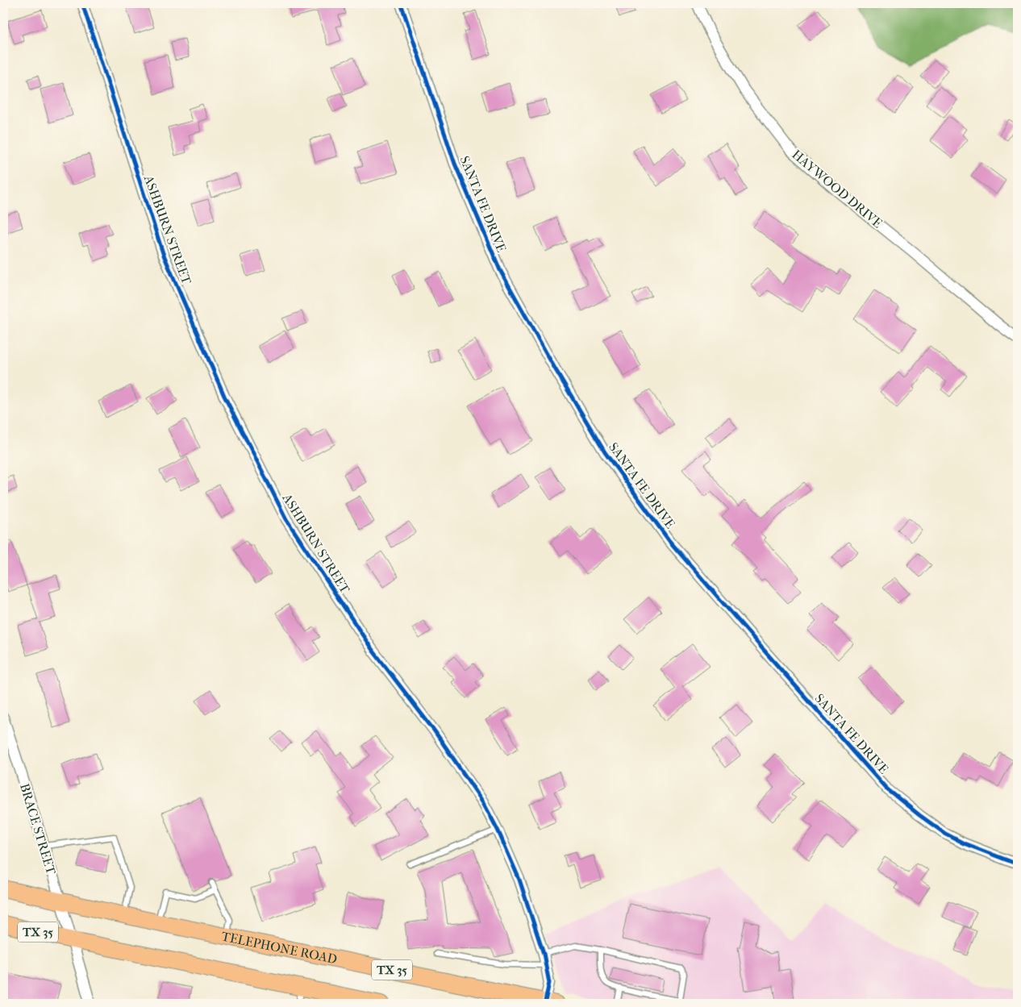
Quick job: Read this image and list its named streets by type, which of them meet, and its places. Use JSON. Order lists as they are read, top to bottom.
{
  "streets": {
    "main road": ["TX 35", "TELEPHONE ROAD"],
    "street": [
      "HAYWOOD DRIVE",
      "SANTA FE DRIVE",
      "ASHBURN STREET",
      "BRACE STREET"
    ]
  },
  "crossings": [
    ["ASHBURN STREET", "TELEPHONE ROAD"],
    ["BRACE STREET", "TX 35"],
    ["BRACE STREET", "TELEPHONE ROAD"]
  ]
}
